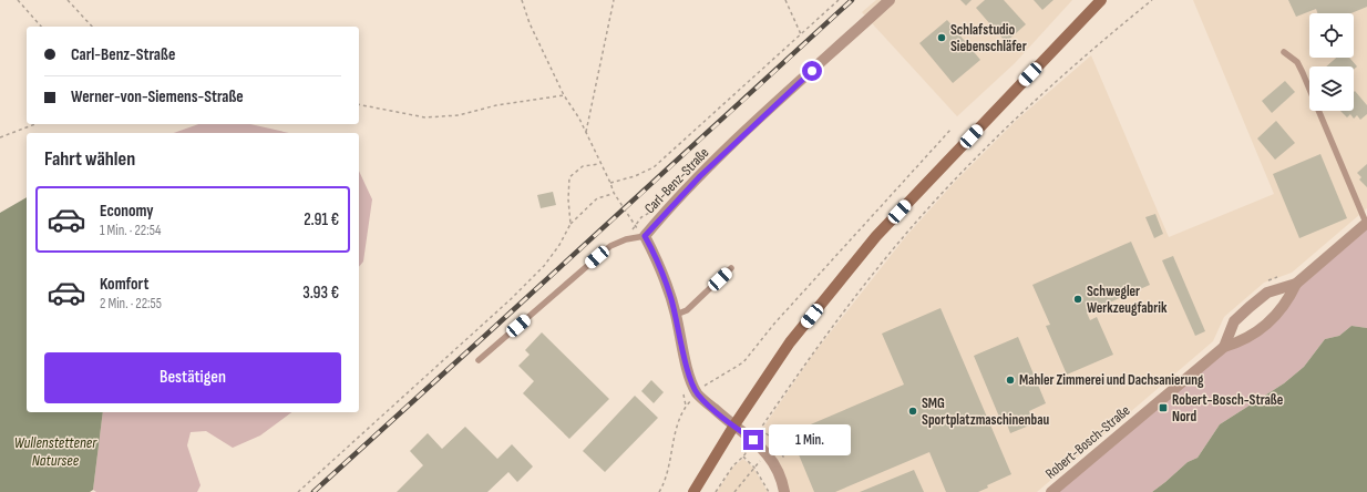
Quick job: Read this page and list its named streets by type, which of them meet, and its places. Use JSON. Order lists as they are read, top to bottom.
{
  "streets": {
    "street": ["Carl-Benz-Straße", "Robert-Bosch-Straße"]
  },
  "water": ["Wullenstettener Natursee"],
  "places": {
    "other": [
      "Schlafstudio Siebenschläfer",
      "Schwegler Werkzeugfabrik",
      "Mahler Zimmerei und Dachsanierung",
      "SMG Sportplatzmaschinenbau"
    ],
    "transit": ["Robert-Bosch-Straße Nord"]
  },
  "page": {
    "banner": ["Carl-Benz-Straße", "Werner-von-Siemens-Straße"],
    "heading": "Fahrt wählen",
    "list": [
      {
        "name": "Economy",
        "note": "1 Min. · 22:54",
        "value": "2.91 €"
      },
      {
        "name": "Komfort",
        "note": "2 Min. · 22:55",
        "value": "3.93 €"
      }
    ],
    "buttons": "Bestätigen",
    "bubble": "1 Min."
  }
}
